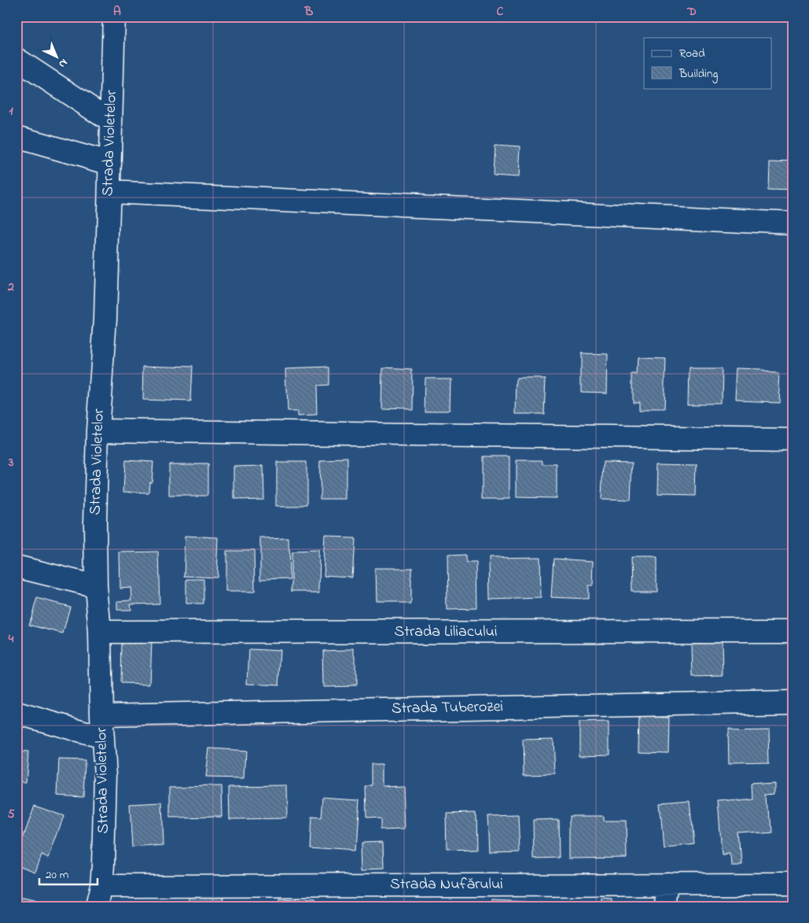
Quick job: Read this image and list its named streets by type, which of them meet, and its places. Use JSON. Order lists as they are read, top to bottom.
{
  "streets": {
    "street": [
      "Strada Violetelor",
      "Strada Liliacului",
      "Strada Tuberozei",
      "Strada Nufărului"
    ]
  },
  "crossings": [
    ["Strada Violetelor", "Strada Liliacului"],
    ["Strada Violetelor", "Strada Tuberozei"],
    ["Strada Violetelor", "Strada Nufărului"]
  ],
  "legend": ["Road", "Building"],
  "scale_bar": "20 m",
  "north": "bottom right",
  "grid": {
    "columns": [
      "A",
      "B",
      "C",
      "D"
    ],
    "rows": [
      "1",
      "2",
      "3",
      "4",
      "5"
    ]
  }
}
